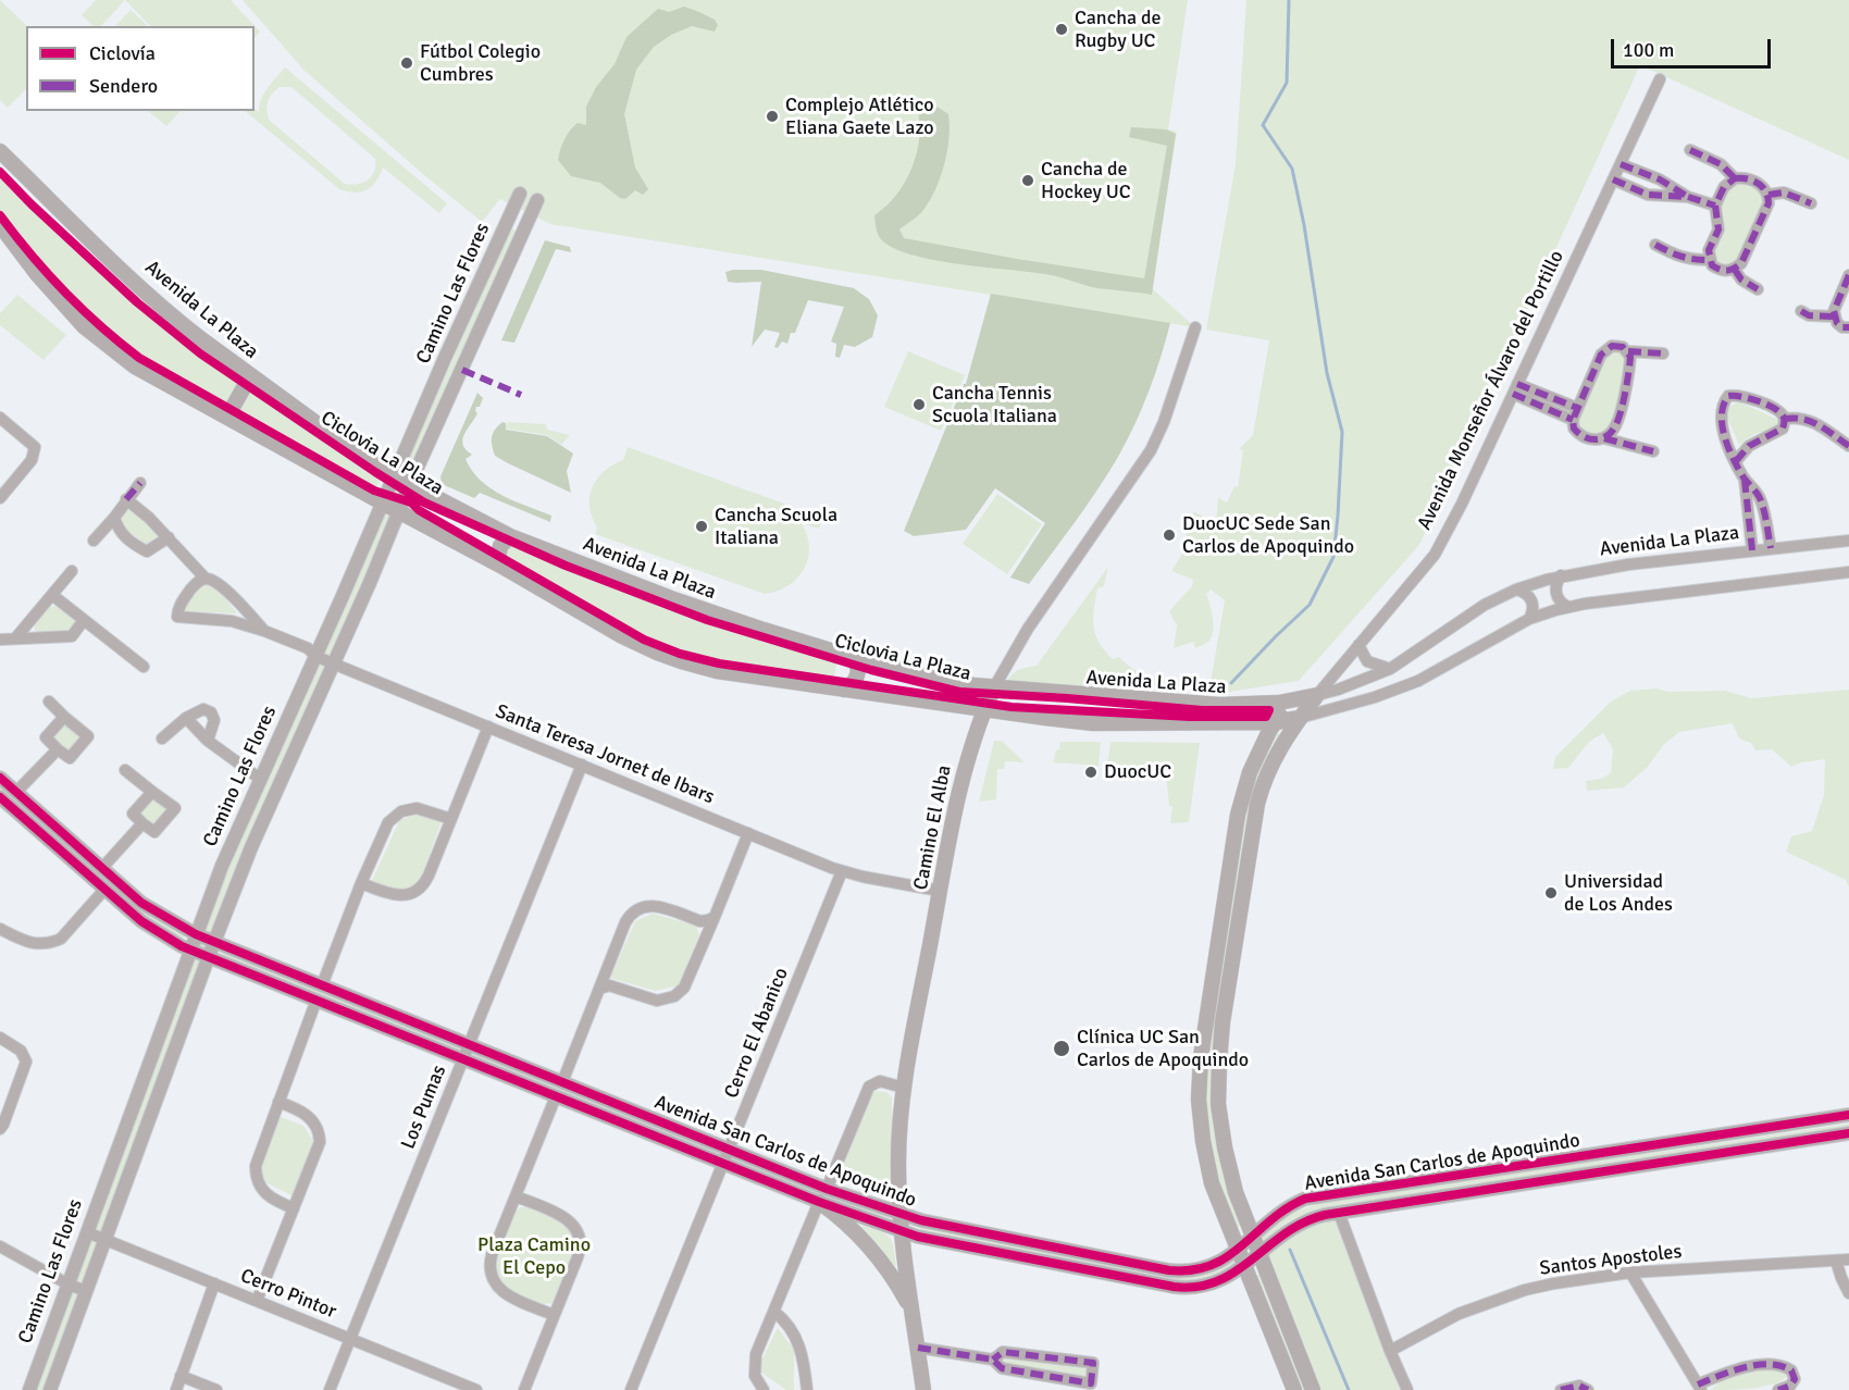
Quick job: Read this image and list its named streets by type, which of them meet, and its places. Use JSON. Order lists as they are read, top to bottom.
{
  "streets": {
    "main road": ["Avenida La Plaza", "Avenida Monseñor Álvaro del Portillo", "Camino El Alba"],
    "street": [
      "Camino Las Flores",
      "Santa Teresa Jornet de Ibars",
      "Cerro El Abanico",
      "Los Pumas",
      "Avenida San Carlos de Apoquindo",
      "Santos Apostoles",
      "Cerro Pintor"
    ],
    "cycle path": ["Ciclovia La Plaza"]
  },
  "crossings": [
    ["Camino Las Flores", "Avenida La Plaza"],
    ["Camino Las Flores", "Santa Teresa Jornet de Ibars"],
    ["Camino Las Flores", "Avenida San Carlos de Apoquindo"],
    ["Camino Las Flores", "Cerro Pintor"],
    ["Avenida La Plaza", "Avenida Monseñor Álvaro del Portillo"],
    ["Avenida La Plaza", "Camino El Alba"],
    ["Avenida Monseñor Álvaro del Portillo", "Avenida San Carlos de Apoquindo"],
    ["Santa Teresa Jornet de Ibars", "Camino El Alba"],
    ["Santa Teresa Jornet de Ibars", "Cerro El Abanico"],
    ["Santa Teresa Jornet de Ibars", "Los Pumas"],
    ["Camino El Alba", "Avenida San Carlos de Apoquindo"],
    ["Cerro El Abanico", "Avenida San Carlos de Apoquindo"],
    ["Los Pumas", "Avenida San Carlos de Apoquindo"],
    ["Los Pumas", "Cerro Pintor"]
  ],
  "parks": ["Plaza Camino El Cepo"],
  "places": [
    "Cancha de Rugby UC",
    "Fútbol Colegio Cumbres",
    "Complejo Atlético Eliana Gaete Lazo",
    "Cancha de Hockey UC",
    "Cancha Tennis Scuola Italiana",
    "Cancha Scuola Italiana",
    "DuocUC Sede San Carlos de Apoquindo",
    "DuocUC",
    "Universidad de Los Andes",
    "Clínica UC San Carlos de Apoquindo"
  ],
  "legend": ["Ciclovía", "Sendero"],
  "scale_bar": "100 m"
}
